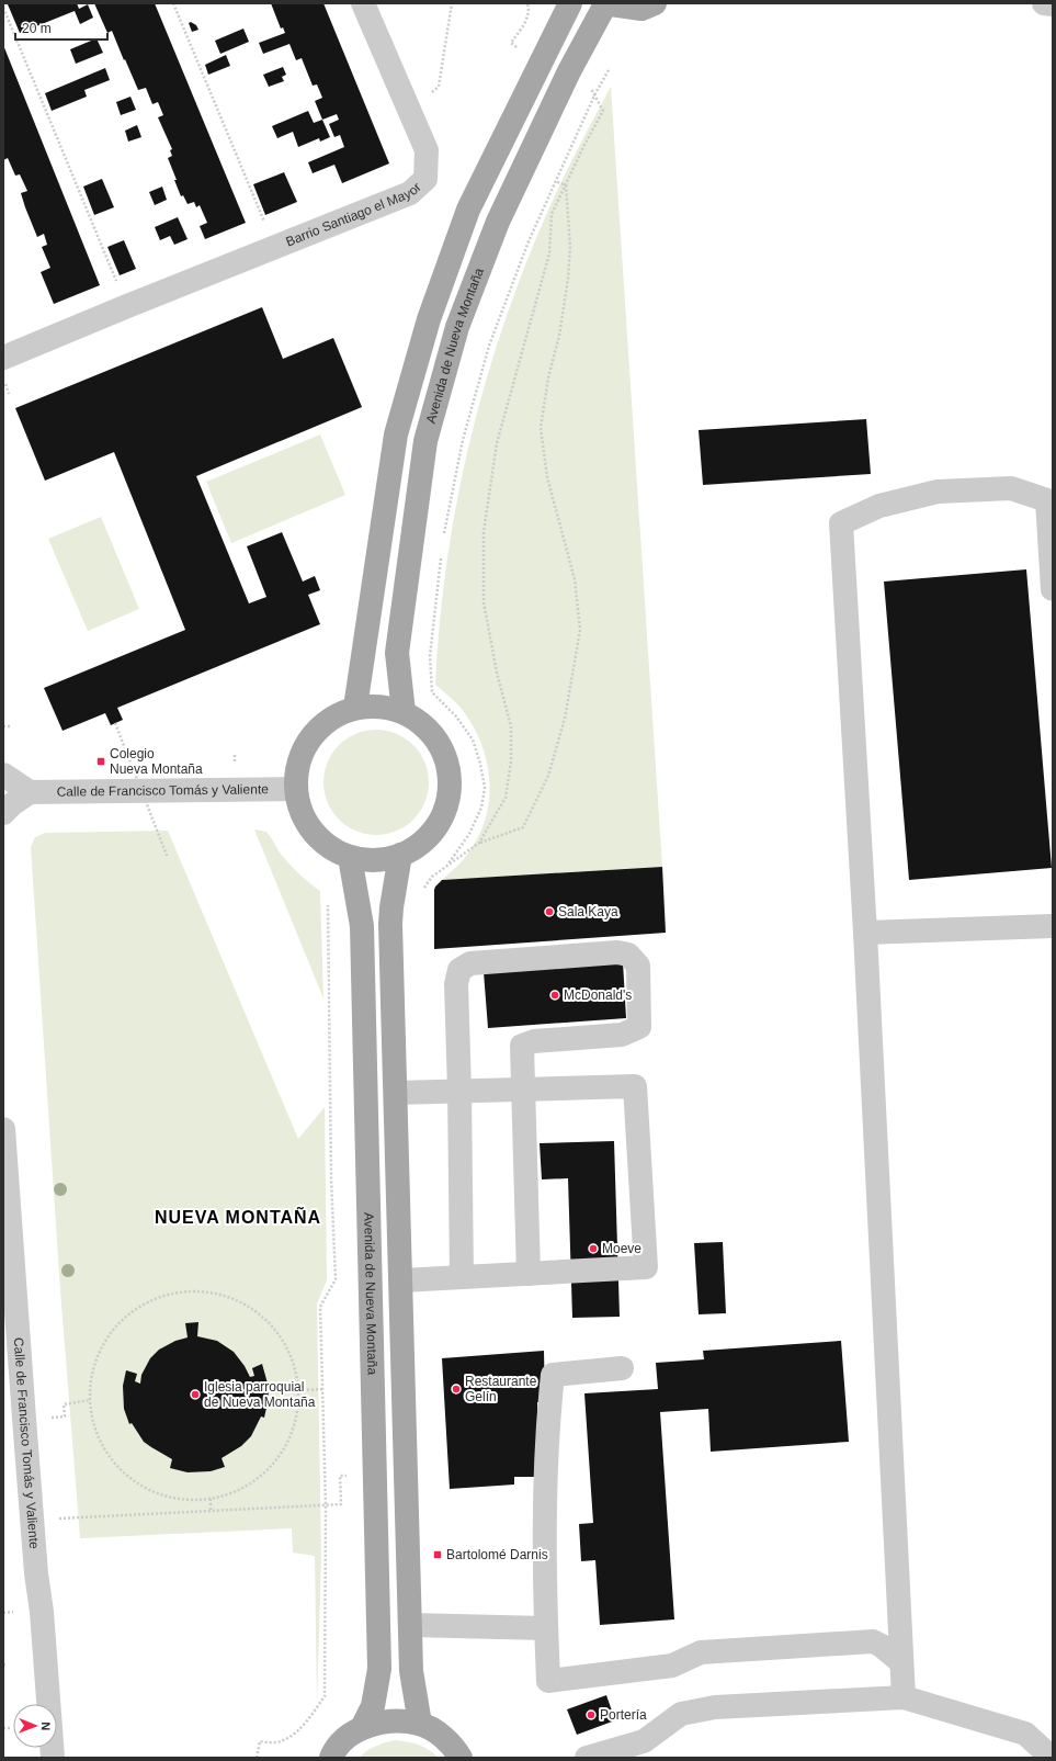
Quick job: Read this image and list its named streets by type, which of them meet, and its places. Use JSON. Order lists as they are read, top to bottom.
{
  "streets": {
    "main road": ["Avenida de Nueva Montaña"],
    "street": ["Barrio Santiago el Mayor", "Calle de Francisco Tomás y Valiente"]
  },
  "crossings": [
    ["Avenida de Nueva Montaña", "Calle de Francisco Tomás y Valiente"]
  ],
  "districts": ["NUEVA MONTAÑA"],
  "places": {
    "transit": ["Colegio Nueva Montaña", "Bartolomé Darnis"],
    "other": [
      "Sala Kaya",
      "McDonald's",
      "Moeve",
      "Restaurante Gelín",
      "Iglesia parroquial de Nueva Montaña",
      "Portería"
    ]
  },
  "scale_bar": "20 m",
  "north": "right"
}
